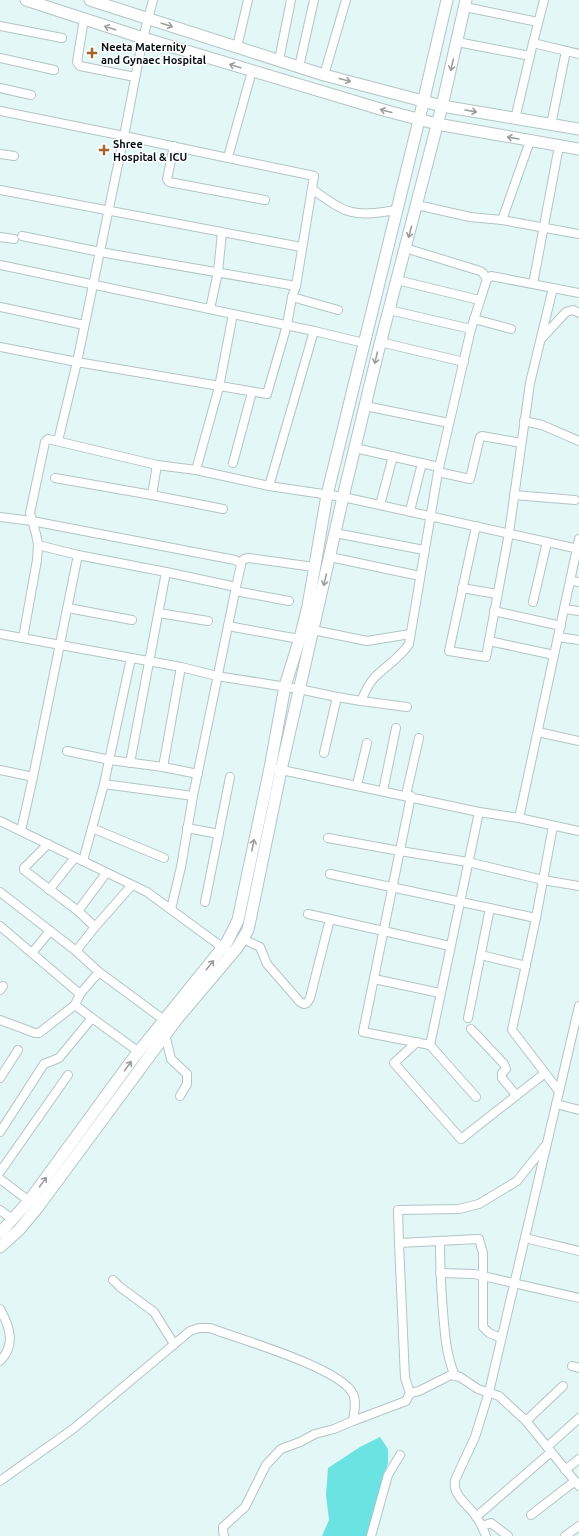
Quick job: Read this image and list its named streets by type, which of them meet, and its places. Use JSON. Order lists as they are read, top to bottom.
{
  "places": {
    "health": ["Neeta Maternity and Gynaec Hospital", "Shree Hospital & ICU"]
  }
}
